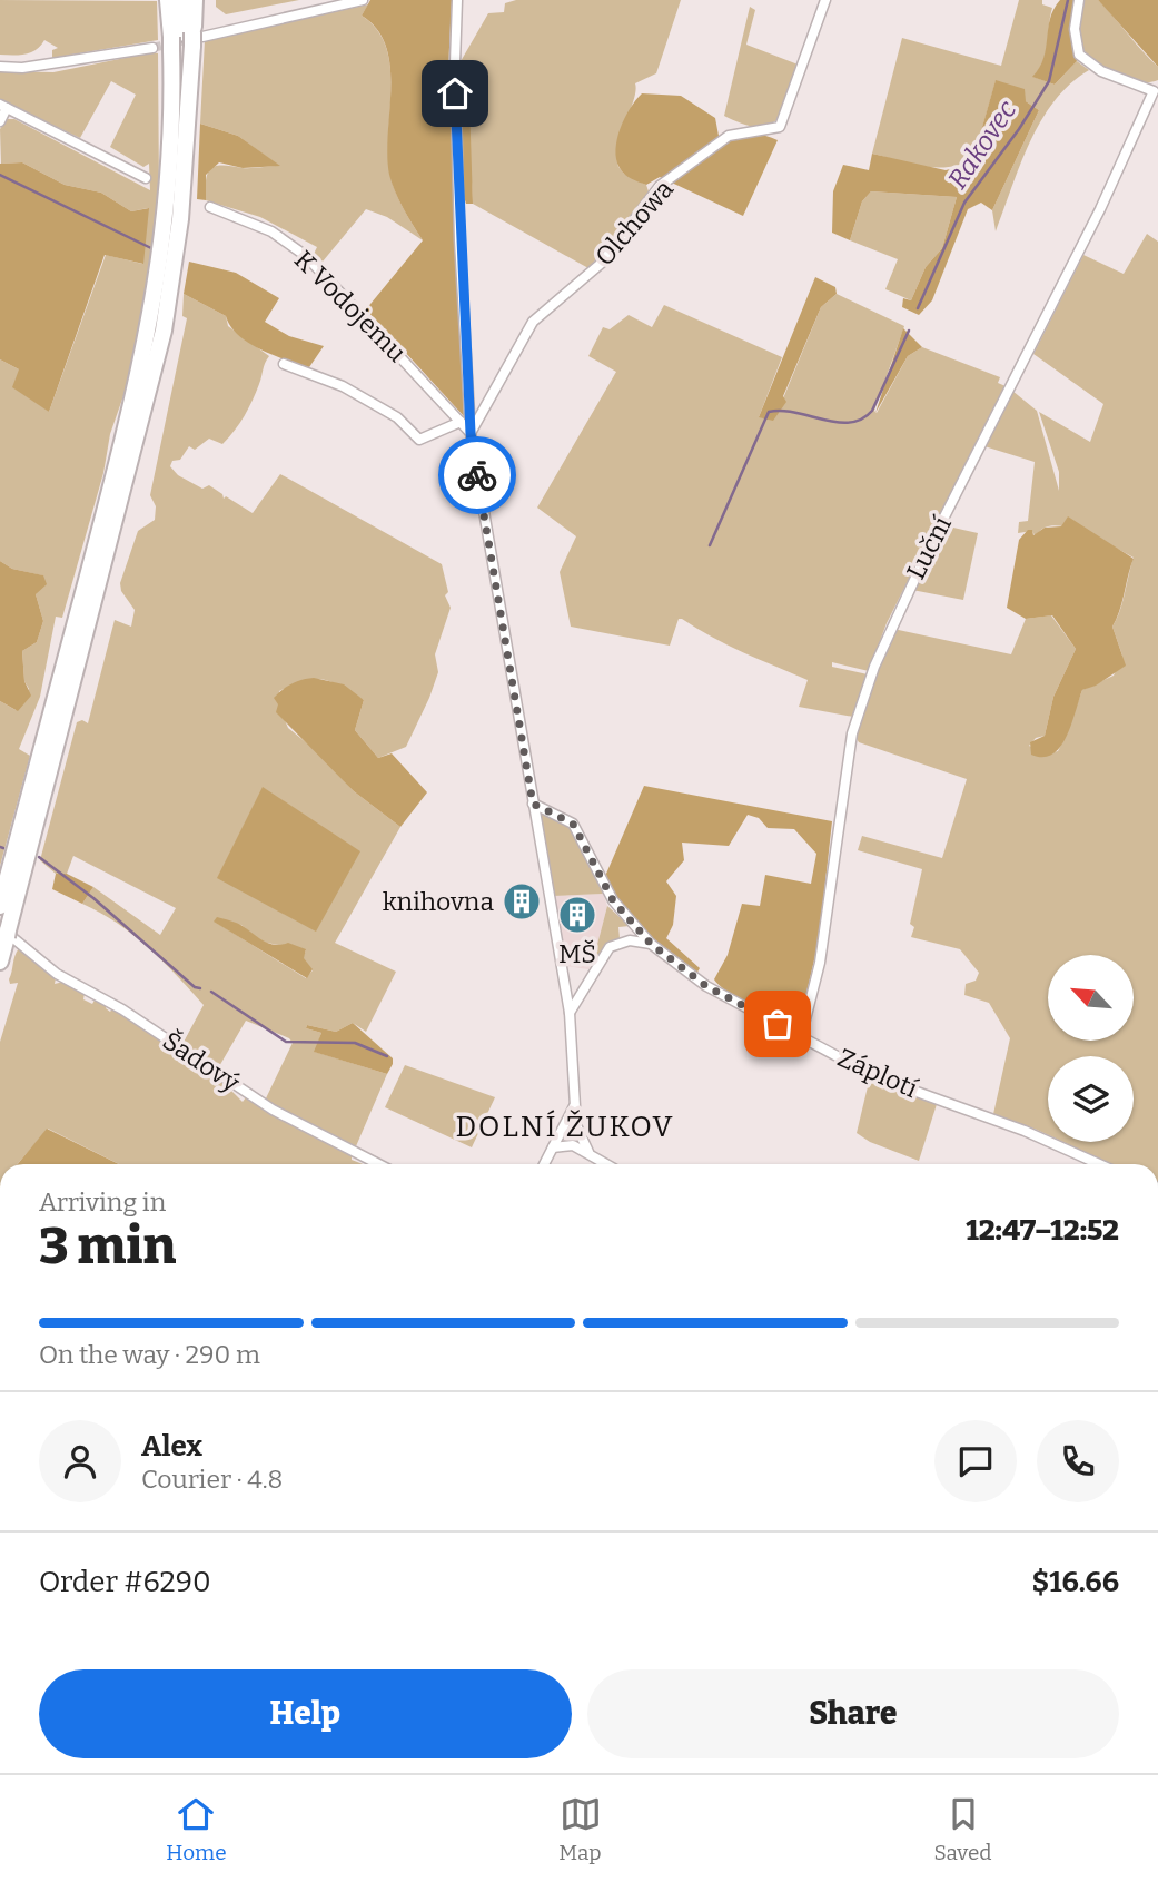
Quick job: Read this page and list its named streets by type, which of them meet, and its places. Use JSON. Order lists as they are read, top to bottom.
{
  "streets": {
    "street": [
      "Olchowa",
      "K Vodojemu",
      "Luční",
      "Šadový",
      "Záplotí"
    ]
  },
  "crossings": [
    ["Olchowa", "K Vodojemu"],
    ["Luční", "Záplotí"]
  ],
  "districts": ["DOLNÍ ŽUKOV"],
  "water": ["Rakovec"],
  "places": {
    "building": ["knihovna", "MŠ"]
  },
  "north": "top left",
  "page": {
    "heading": ["3 min", "Arriving in", "12:47–12:52"],
    "panel": [
      "Alex",
      "Courier · 4.8",
      "Order #6290",
      "$16.66"
    ],
    "bar": "On the way · 290 m",
    "buttons": ["Help", "Share"],
    "tabs": ["Home", "Map", "Saved"]
  }
}
